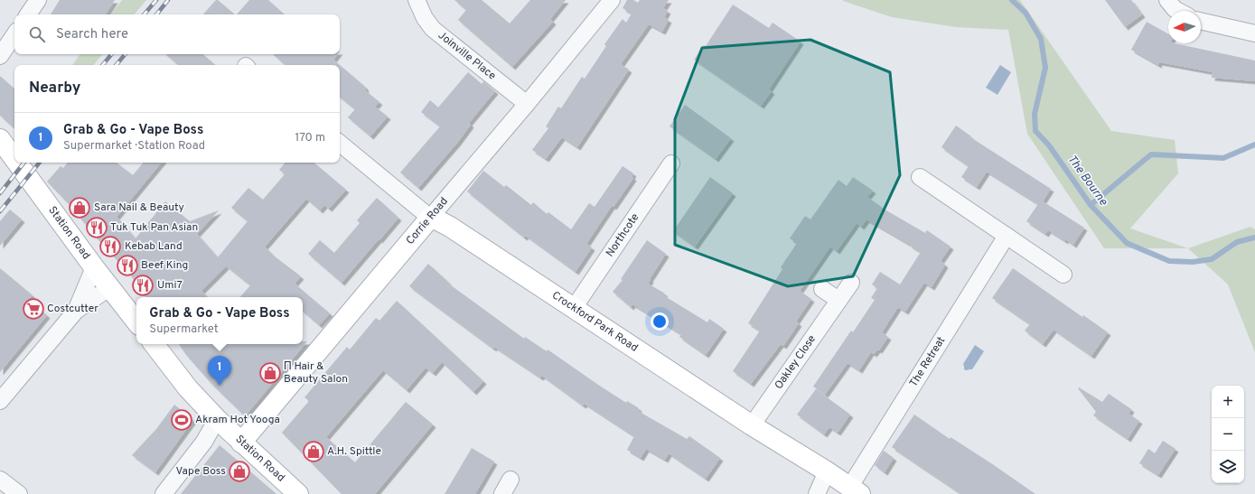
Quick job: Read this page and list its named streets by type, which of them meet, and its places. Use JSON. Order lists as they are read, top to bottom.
{
  "streets": {
    "street": [
      "Joinville Place",
      "Corrie Road",
      "Station Road",
      "Northcote",
      "Crockford Park Road",
      "The Retreat",
      "Oakley Close"
    ]
  },
  "crossings": [
    ["Joinville Place", "Corrie Road"],
    ["Corrie Road", "Station Road"],
    ["Corrie Road", "Crockford Park Road"],
    ["Northcote", "Crockford Park Road"],
    ["Crockford Park Road", "The Retreat"],
    ["Crockford Park Road", "Oakley Close"]
  ],
  "water": ["The Bourne"],
  "places": {
    "shop": [
      "Sara Nail & Beauty",
      "Π Hair & Beauty Salon",
      "A.H. Spittle",
      "Vape Boss"
    ],
    "restaurant": [
      "Tuk Tuk Pan Asian",
      "Kebab Land",
      "Beef King",
      "Umi7"
    ],
    "supermarket": ["Costcutter"],
    "sports": ["Akram Hot Yooga"]
  },
  "north": "left",
  "page": {
    "search": "Search here",
    "heading": "Nearby",
    "list": [
      {
        "mark": "1",
        "name": "Grab & Go - Vape Boss",
        "note": "Supermarket · Station Road",
        "value": "170 m"
      }
    ],
    "popup": ["Grab & Go - Vape Boss", "Supermarket"],
    "pins": "1",
    "map_buttons": ["+", "−"]
  }
}
